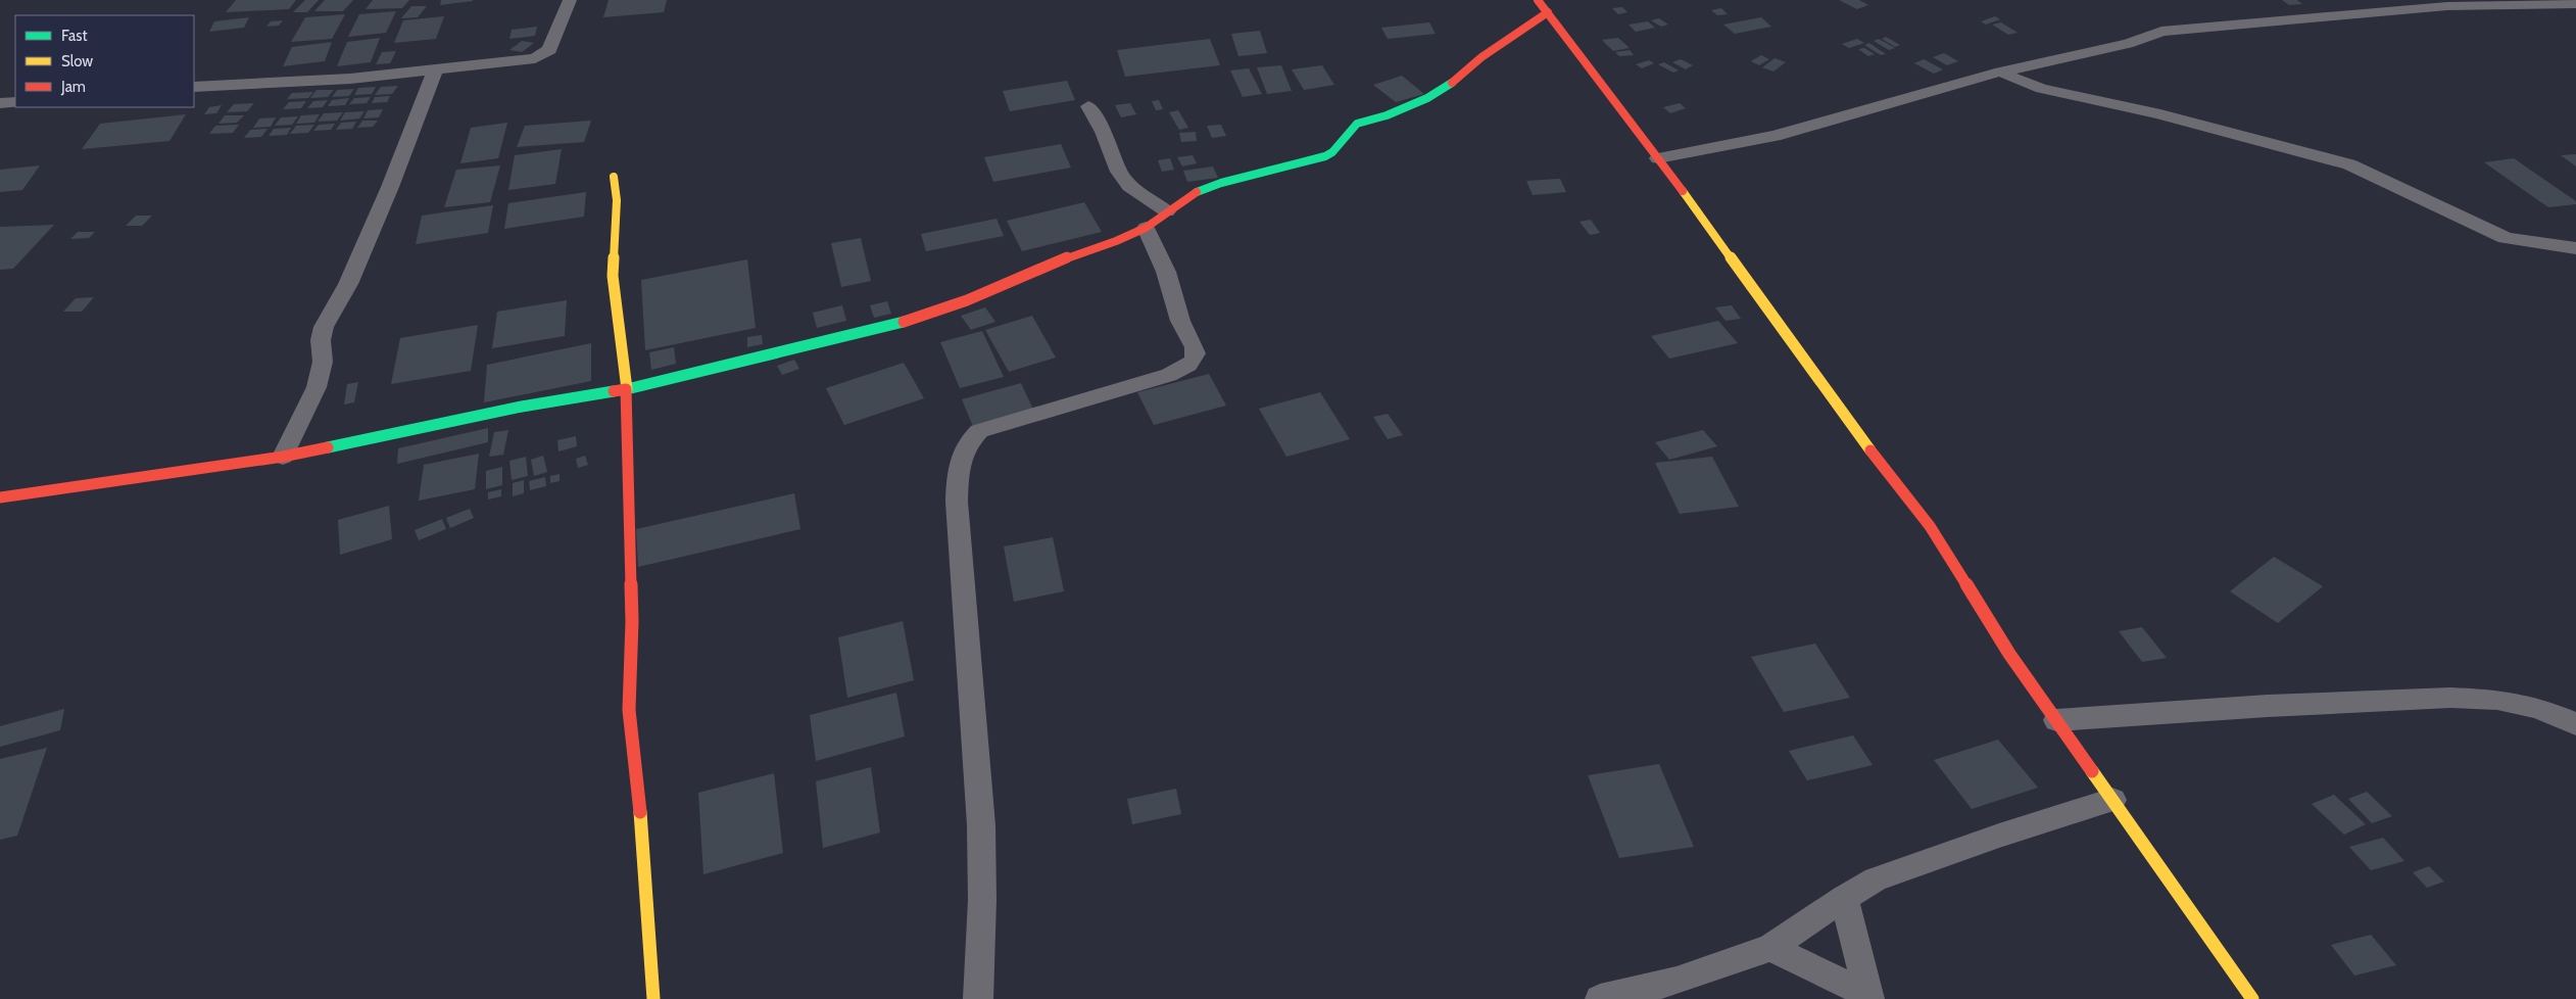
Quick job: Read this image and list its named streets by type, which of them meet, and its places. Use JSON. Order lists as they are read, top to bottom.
{
  "legend": ["Fast", "Slow", "Jam"]
}
